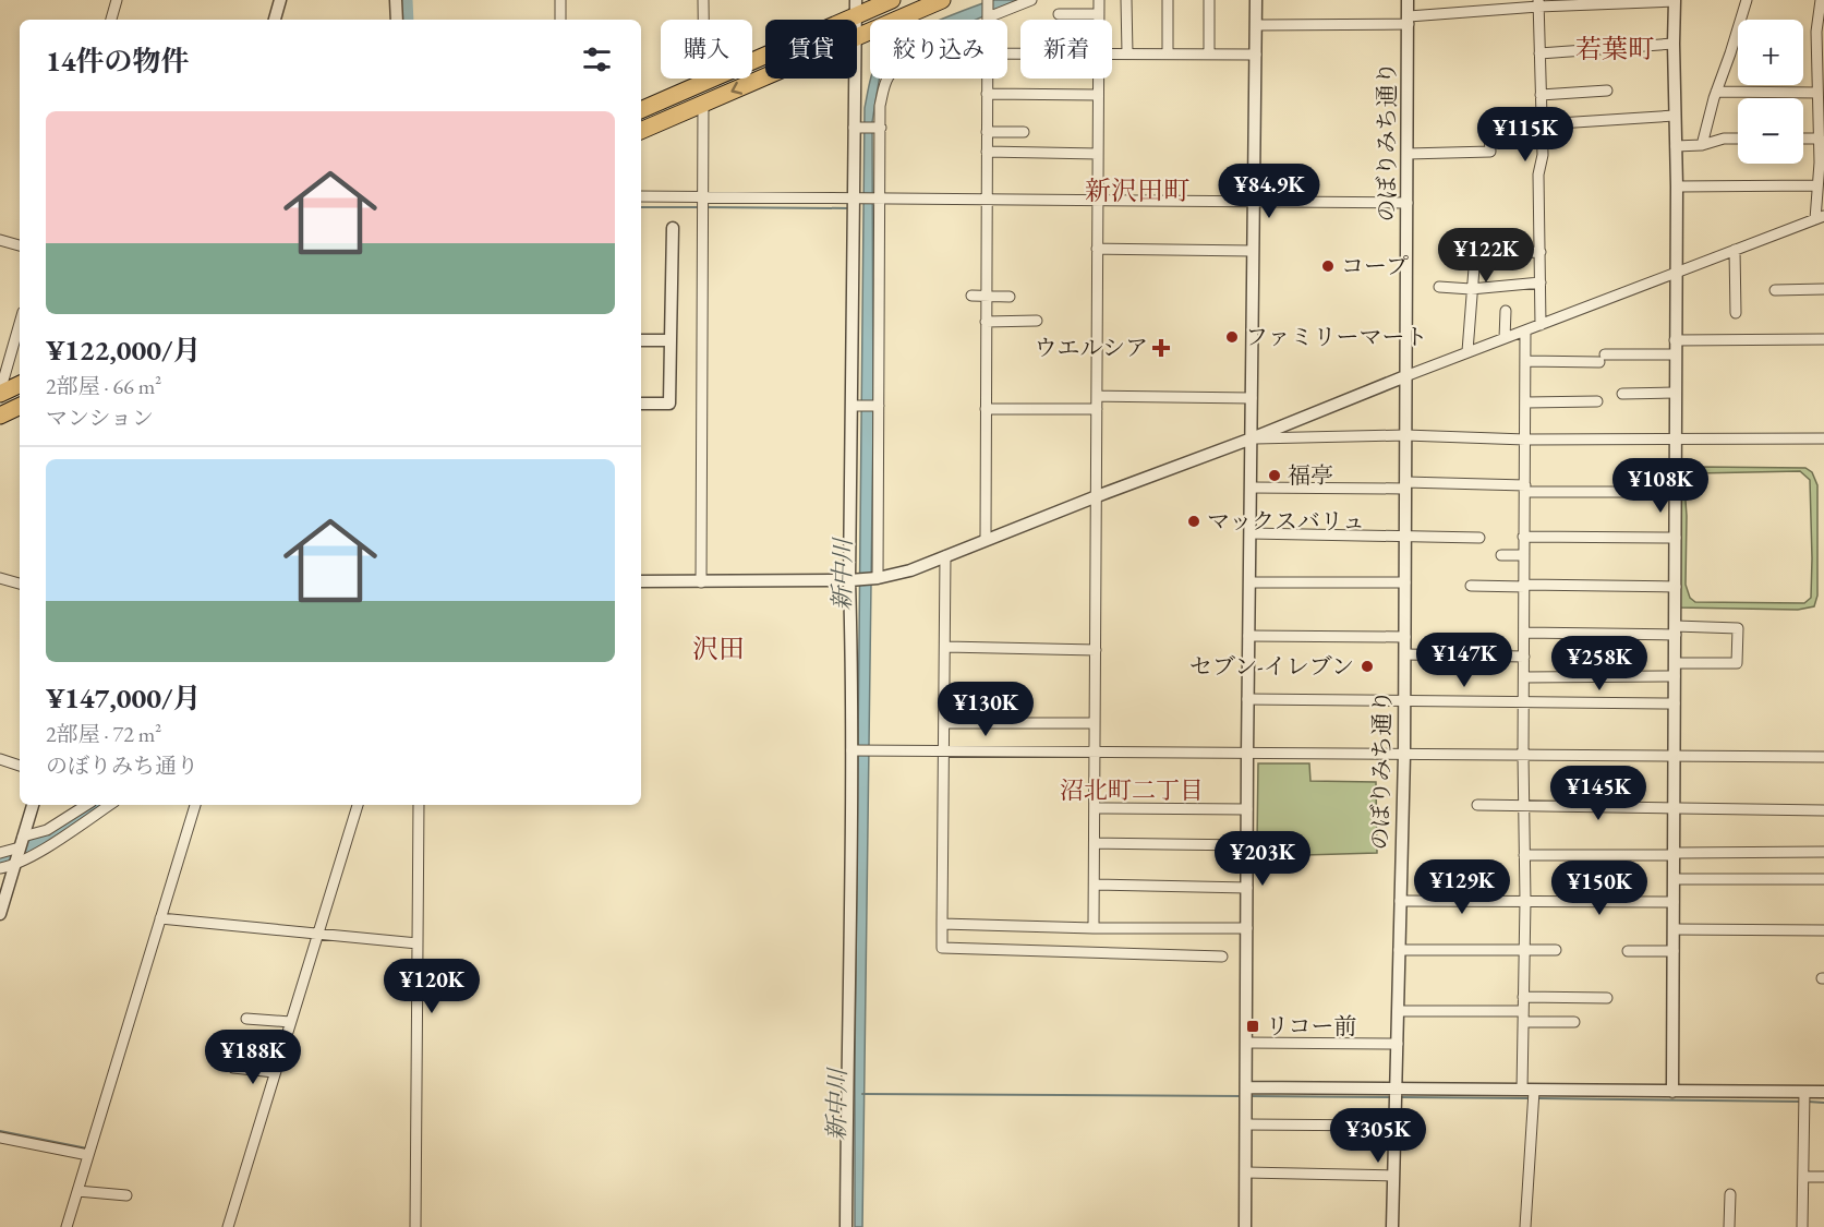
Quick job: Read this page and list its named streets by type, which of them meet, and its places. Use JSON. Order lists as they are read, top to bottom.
{
  "streets": {
    "street": ["のぼりみち通り"]
  },
  "districts": [
    "若葉町",
    "新沢田町",
    "沢田",
    "沼北町二丁目"
  ],
  "water": ["新中川"],
  "places": {
    "other": [
      "コープ",
      "ファミリーマート",
      "福亭",
      "マックスバリュ",
      "セブン-イレブン"
    ],
    "health": ["ウエルシア"],
    "transit": ["リコー前"]
  },
  "page": {
    "map_buttons": ["+", "−"],
    "chip": [
      "購入",
      "賃貸",
      "絞り込み",
      "新着"
    ],
    "heading": "14件の物件",
    "list": [
      {
        "name": "¥122,000/月",
        "note": "2部屋 · 66 m² · マンション"
      },
      {
        "name": "¥147,000/月",
        "note": "2部屋 · 72 m² · のぼりみち通り"
      }
    ],
    "price": [
      "¥115K",
      "¥84.9K",
      "¥122K",
      "¥108K",
      "¥147K",
      "¥258K",
      "¥130K",
      "¥145K",
      "¥203K",
      "¥129K",
      "¥150K",
      "¥120K",
      "¥188K",
      "¥305K"
    ]
  }
}
